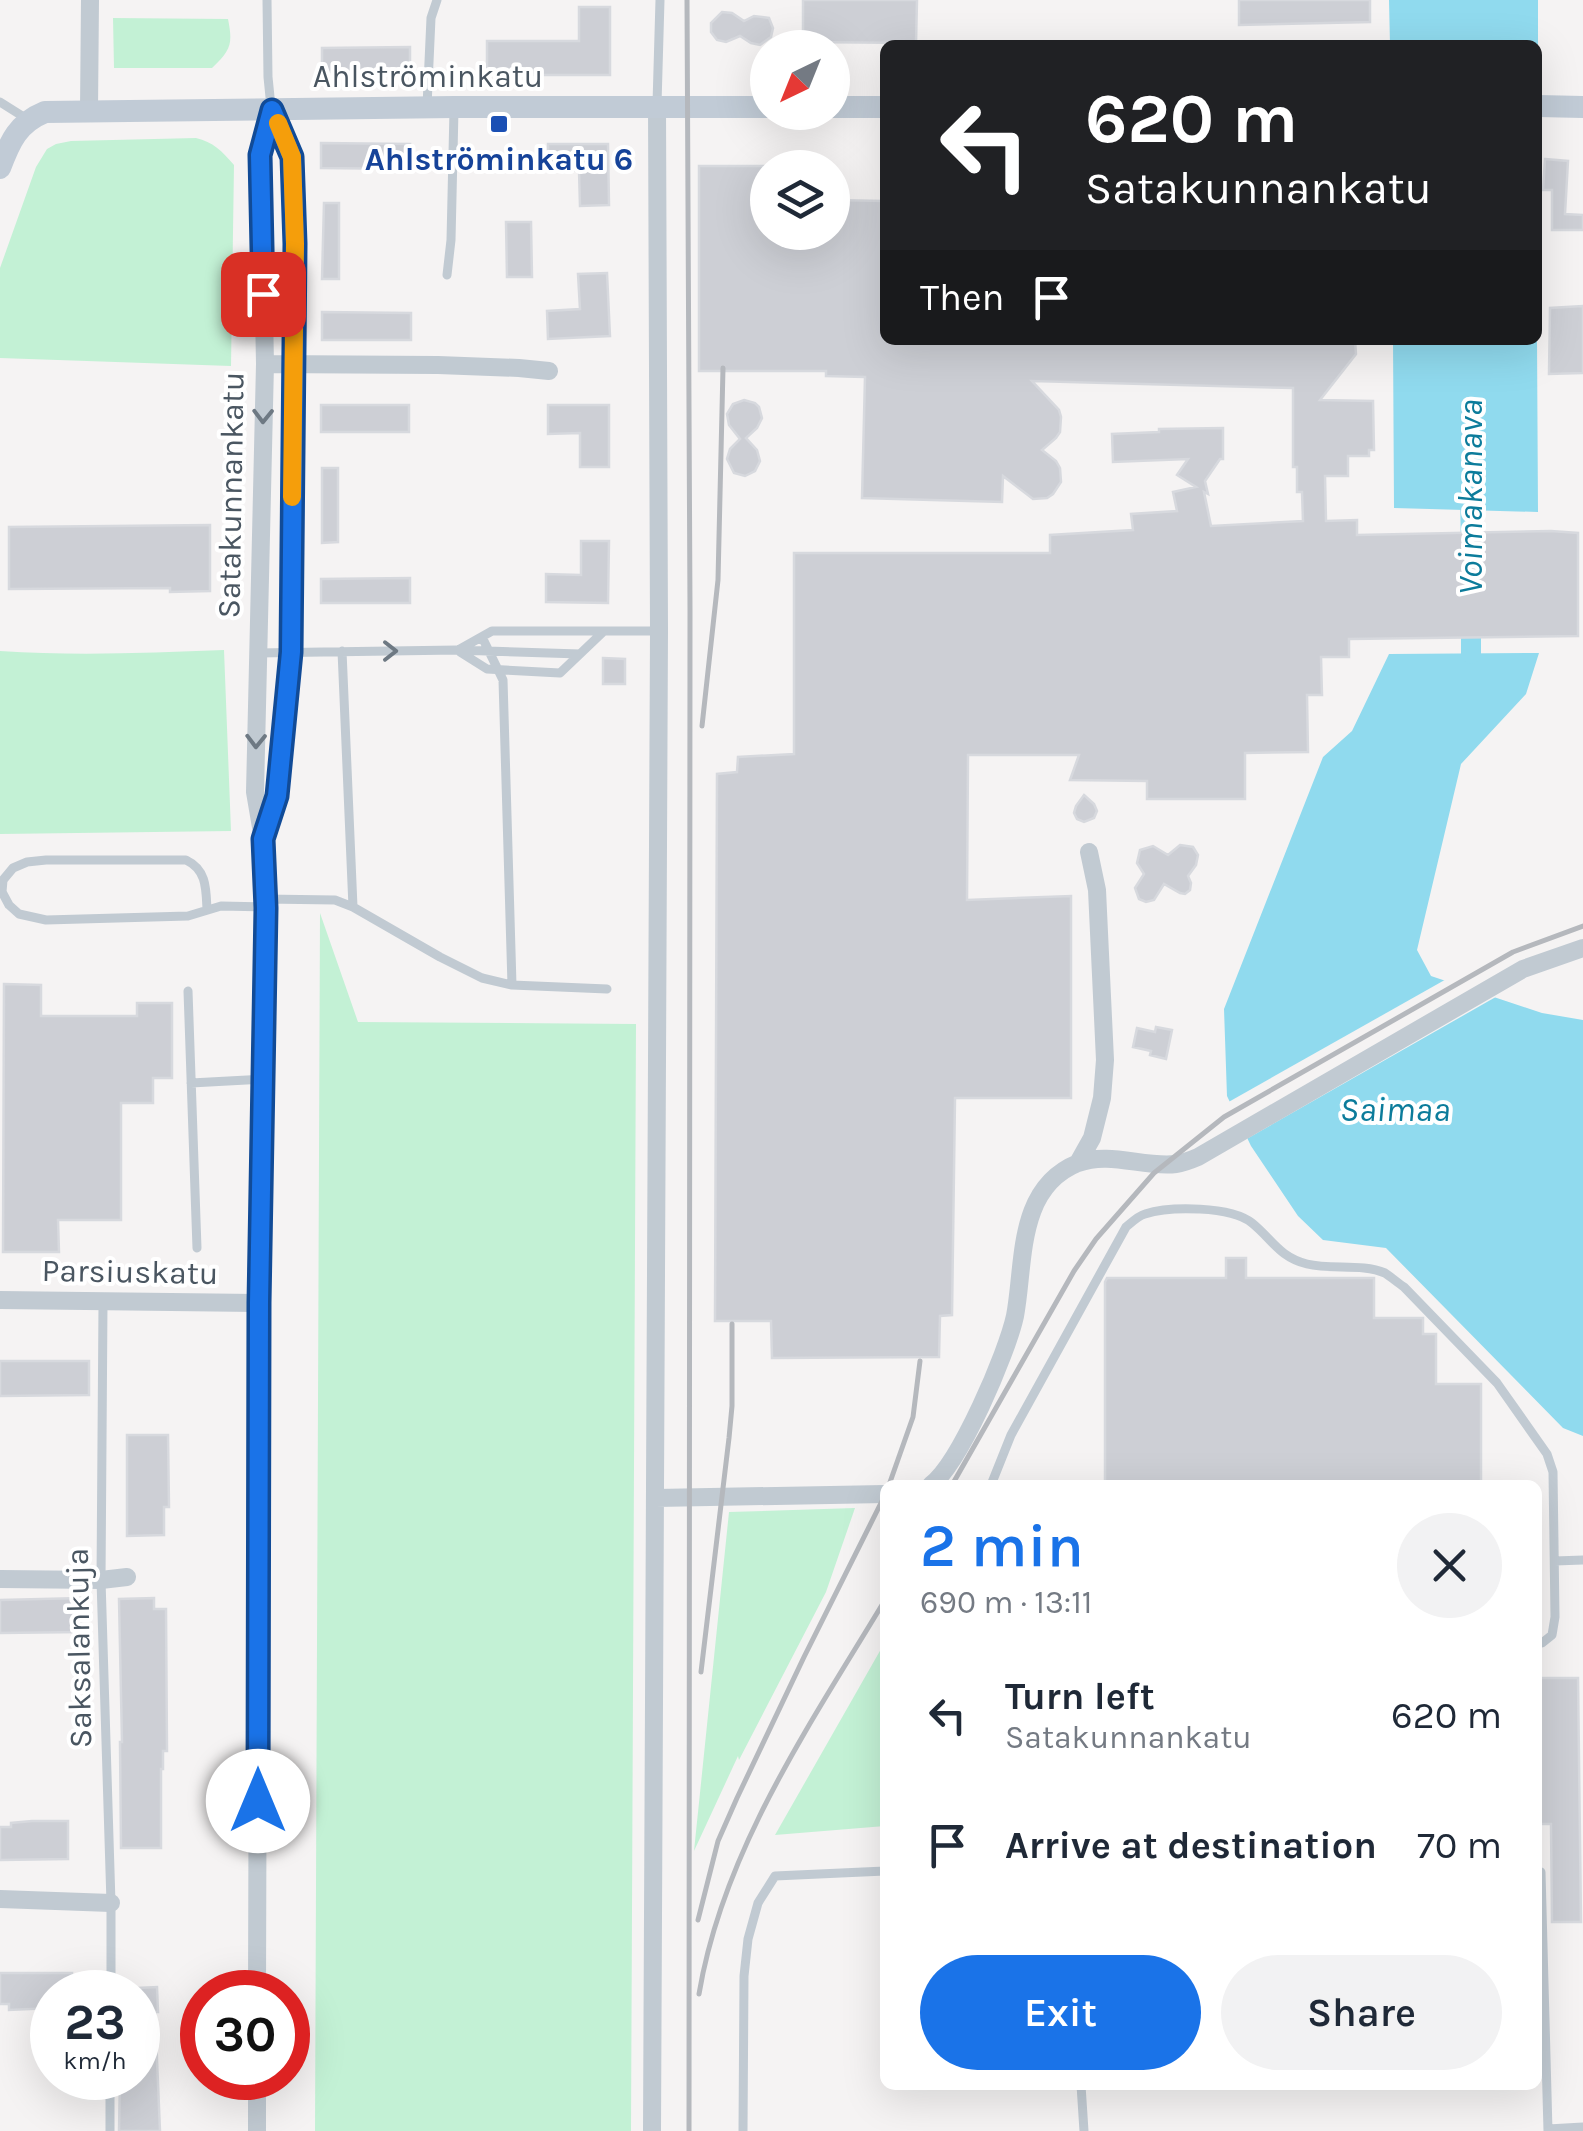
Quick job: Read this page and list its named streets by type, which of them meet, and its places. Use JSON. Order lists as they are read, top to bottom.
{
  "streets": {
    "street": ["Ahlströminkatu", "Satakunnankatu", "Parsiuskatu"],
    "lane": ["Saksalankuja"]
  },
  "crossings": [
    ["Ahlströminkatu", "Satakunnankatu"],
    ["Satakunnankatu", "Parsiuskatu"],
    ["Parsiuskatu", "Saksalankuja"]
  ],
  "water": ["Voimakanava", "Saimaa"],
  "places": {
    "transit": ["Ahlströminkatu 6"]
  },
  "north": "bottom left",
  "page": {
    "turn": ["620 m", "Satakunnankatu"],
    "then": "Then",
    "heading": ["2 min", "690 m · 13:11"],
    "list": [
      {
        "name": "Turn left",
        "note": "Satakunnankatu",
        "value": "620 m"
      },
      {
        "name": "Arrive at destination",
        "value": "70 m"
      }
    ],
    "buttons": ["Exit", "Share"],
    "speed": "23 km/h",
    "limit": "30"
  }
}
